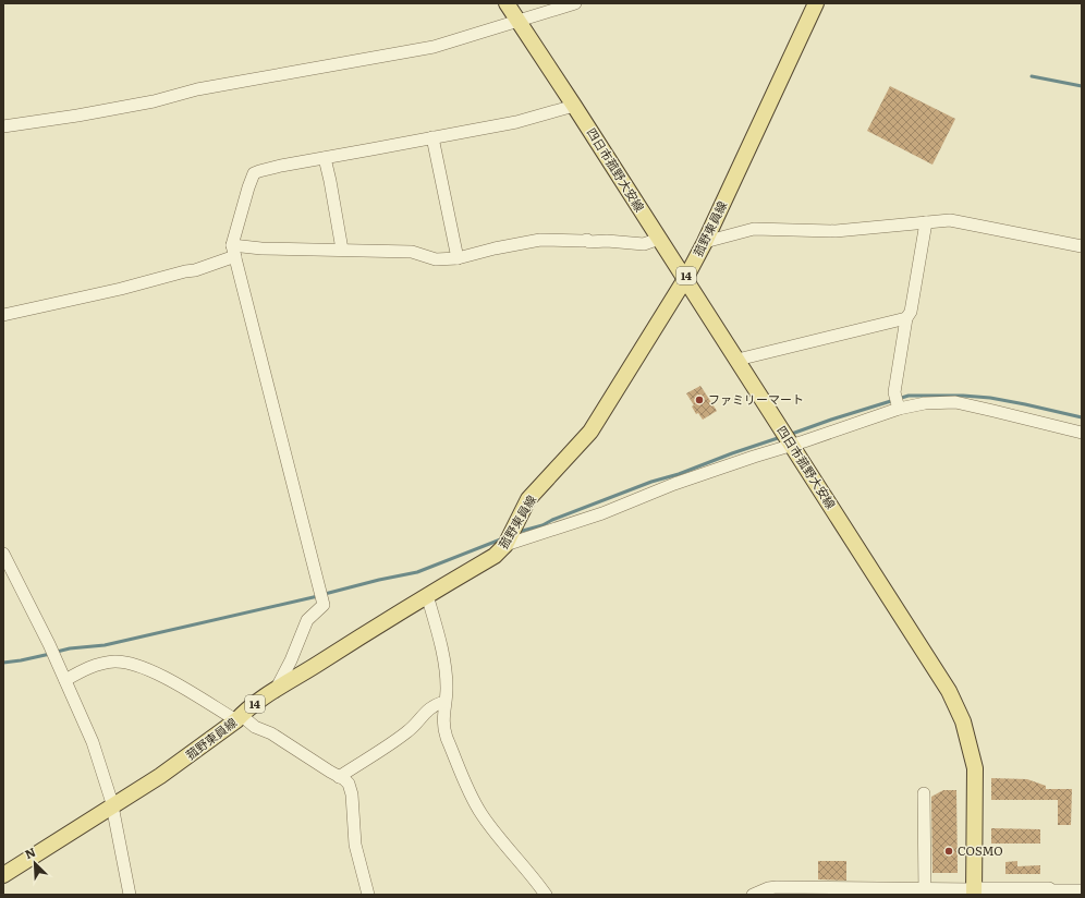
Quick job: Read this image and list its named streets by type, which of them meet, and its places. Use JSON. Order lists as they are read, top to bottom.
{
  "streets": {
    "main road": ["四日市菰野大安線", "菰野東員線", "14"]
  },
  "crossings": [
    ["四日市菰野大安線", "菰野東員線"]
  ],
  "places": ["ファミリーマート", "COSMO"],
  "north": "top left"
}
